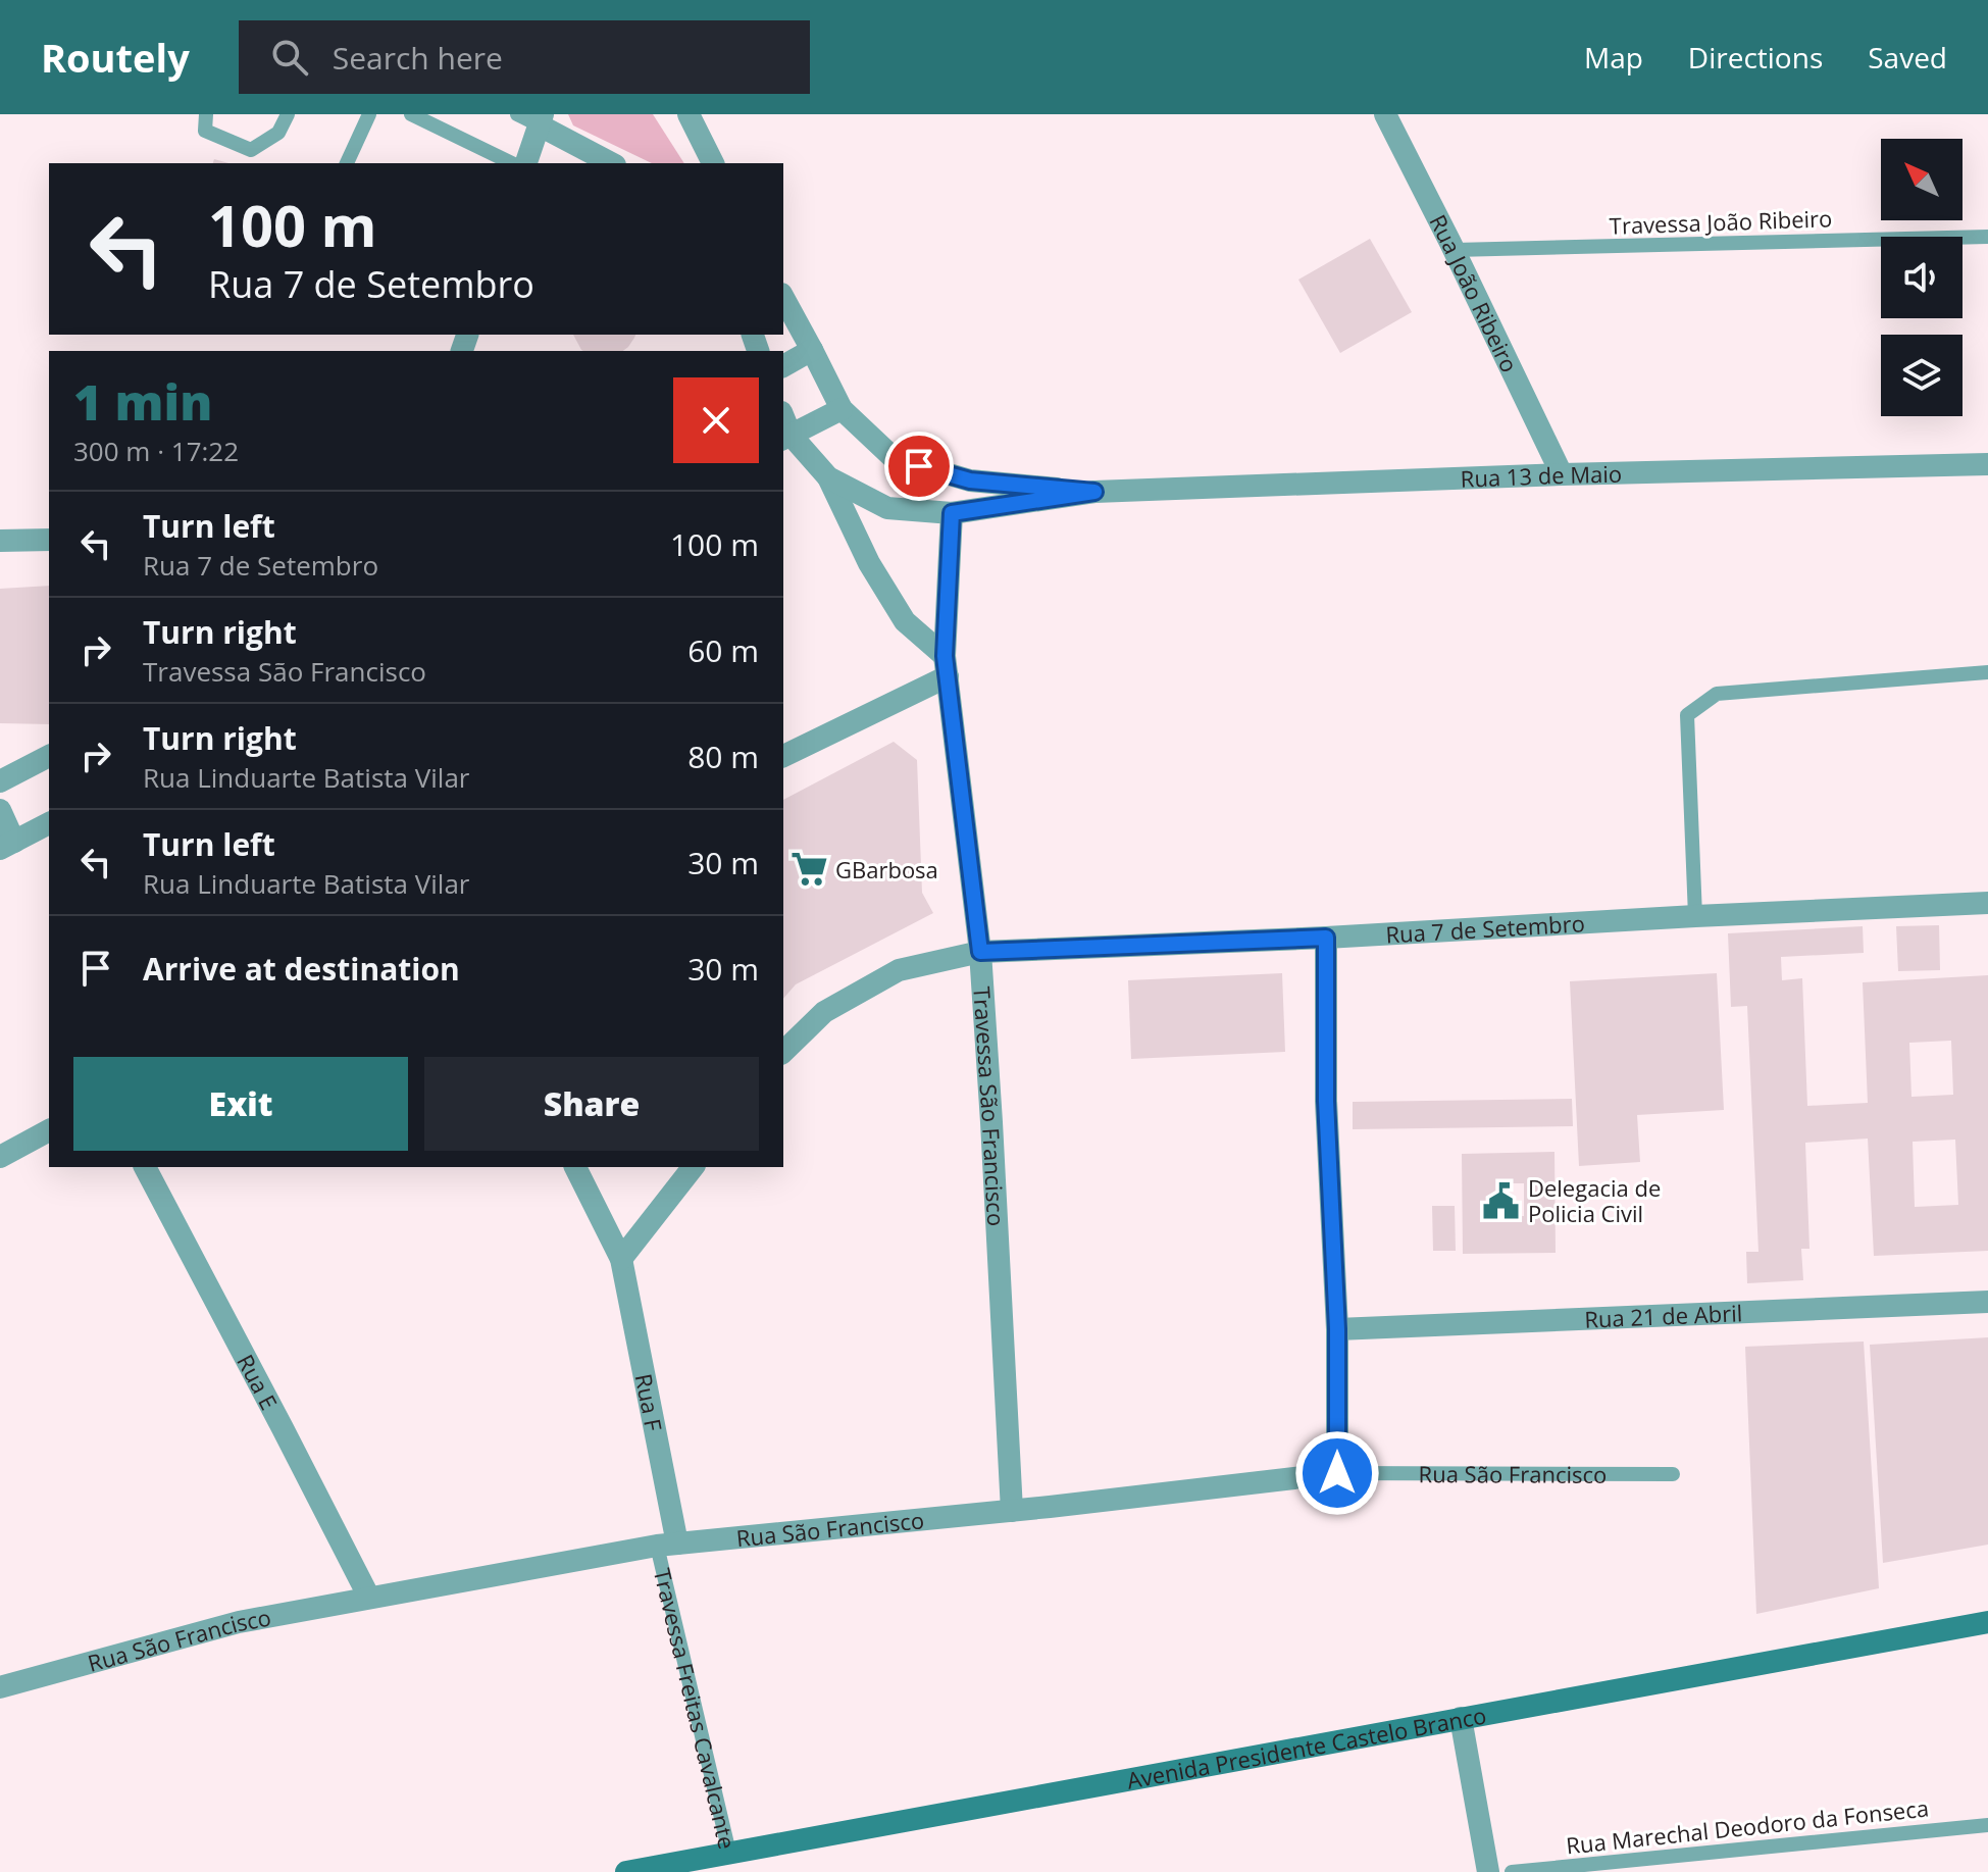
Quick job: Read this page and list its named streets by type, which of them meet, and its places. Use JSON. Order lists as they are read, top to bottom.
{
  "streets": {
    "main road": ["Avenida Presidente Castelo Branco"],
    "street": [
      "Rua João Ribeiro",
      "Rua 13 de Maio",
      "Rua 7 de Setembro",
      "Travessa São Francisco",
      "Rua 21 de Abril",
      "Rua E",
      "Rua F",
      "Rua São Francisco"
    ],
    "lane": ["Travessa João Ribeiro", "Travessa Freitas Cavalcante", "Rua Marechal Deodoro da Fonseca"]
  },
  "crossings": [
    ["Travessa João Ribeiro", "Rua João Ribeiro"],
    ["Rua João Ribeiro", "Rua 13 de Maio"],
    ["Rua 7 de Setembro", "Travessa São Francisco"],
    ["Travessa São Francisco", "Rua São Francisco"],
    ["Rua E", "Rua São Francisco"],
    ["Rua F", "Rua São Francisco"],
    ["Rua F", "Travessa Freitas Cavalcante"],
    ["Rua São Francisco", "Travessa Freitas Cavalcante"],
    ["Travessa Freitas Cavalcante", "Avenida Presidente Castelo Branco"]
  ],
  "places": {
    "supermarket": ["GBarbosa"],
    "public building": ["Delegacia de Policia Civil"]
  },
  "north": "top left",
  "page": {
    "header": "Routely",
    "search": "Search here",
    "nav": ["Map", "Directions", "Saved"],
    "turn": ["100 m", "Rua 7 de Setembro"],
    "heading": ["1 min", "300 m · 17:22"],
    "list": [
      {
        "name": "Turn left",
        "note": "Rua 7 de Setembro",
        "value": "100 m"
      },
      {
        "name": "Turn right",
        "note": "Travessa São Francisco",
        "value": "60 m"
      },
      {
        "name": "Turn right",
        "note": "Rua Linduarte Batista Vilar",
        "value": "80 m"
      },
      {
        "name": "Turn left",
        "note": "Rua Linduarte Batista Vilar",
        "value": "30 m"
      },
      {
        "name": "Arrive at destination",
        "value": "30 m"
      }
    ],
    "buttons": ["Exit", "Share"]
  }
}
